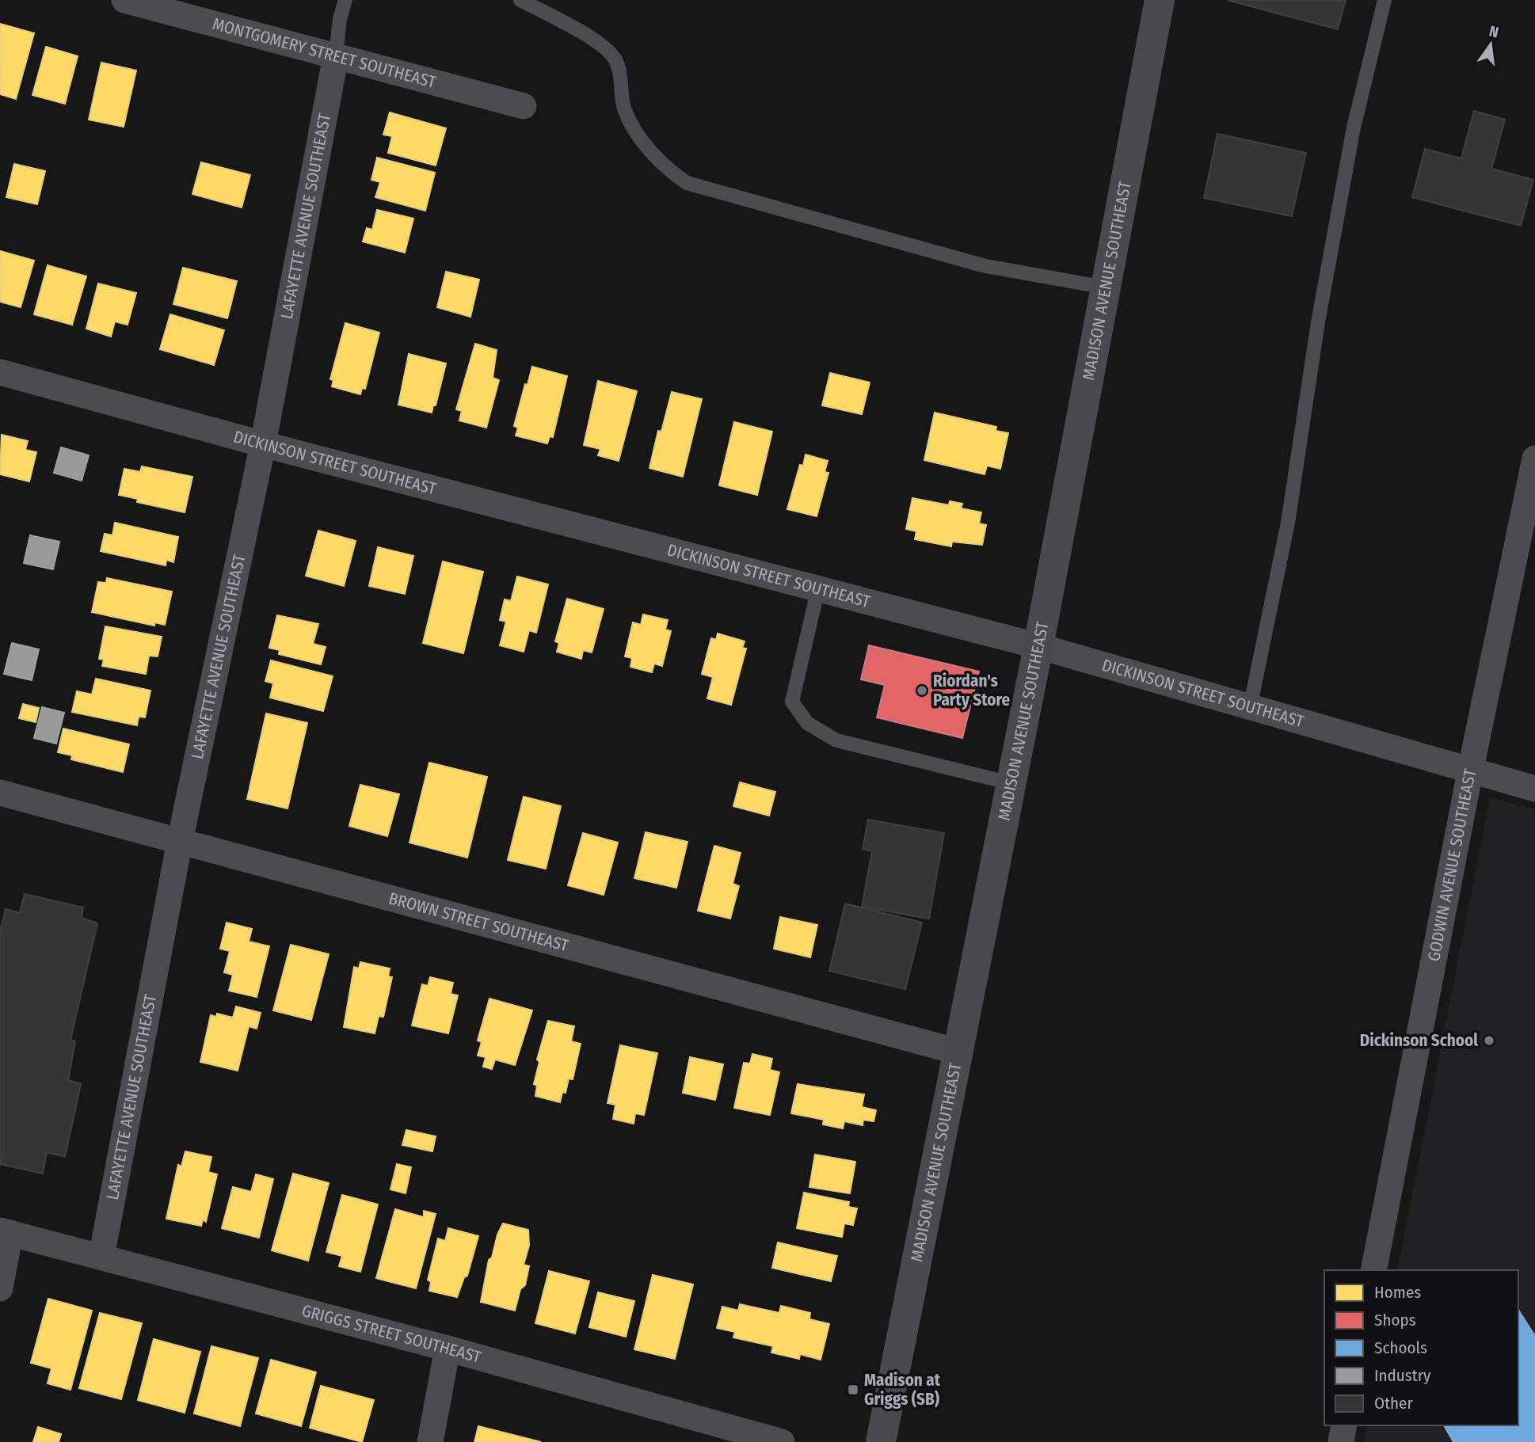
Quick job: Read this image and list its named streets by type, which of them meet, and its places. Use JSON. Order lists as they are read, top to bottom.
{
  "streets": {
    "street": [
      "MONTGOMERY STREET SOUTHEAST",
      "LAFAYETTE AVENUE SOUTHEAST",
      "MADISON AVENUE SOUTHEAST",
      "DICKINSON STREET SOUTHEAST",
      "GODWIN AVENUE SOUTHEAST",
      "BROWN STREET SOUTHEAST",
      "GRIGGS STREET SOUTHEAST"
    ]
  },
  "crossings": [
    ["MONTGOMERY STREET SOUTHEAST", "LAFAYETTE AVENUE SOUTHEAST"],
    ["LAFAYETTE AVENUE SOUTHEAST", "DICKINSON STREET SOUTHEAST"],
    ["LAFAYETTE AVENUE SOUTHEAST", "BROWN STREET SOUTHEAST"],
    ["LAFAYETTE AVENUE SOUTHEAST", "GRIGGS STREET SOUTHEAST"],
    ["MADISON AVENUE SOUTHEAST", "DICKINSON STREET SOUTHEAST"],
    ["MADISON AVENUE SOUTHEAST", "BROWN STREET SOUTHEAST"],
    ["DICKINSON STREET SOUTHEAST", "GODWIN AVENUE SOUTHEAST"]
  ],
  "places": {
    "other": ["Riordan's Party Store", "Dickinson School"],
    "transit": ["Madison at Griggs (SB)"]
  },
  "legend": [
    "Homes",
    "Shops",
    "Schools",
    "Industry",
    "Other"
  ],
  "north": "top"
}
